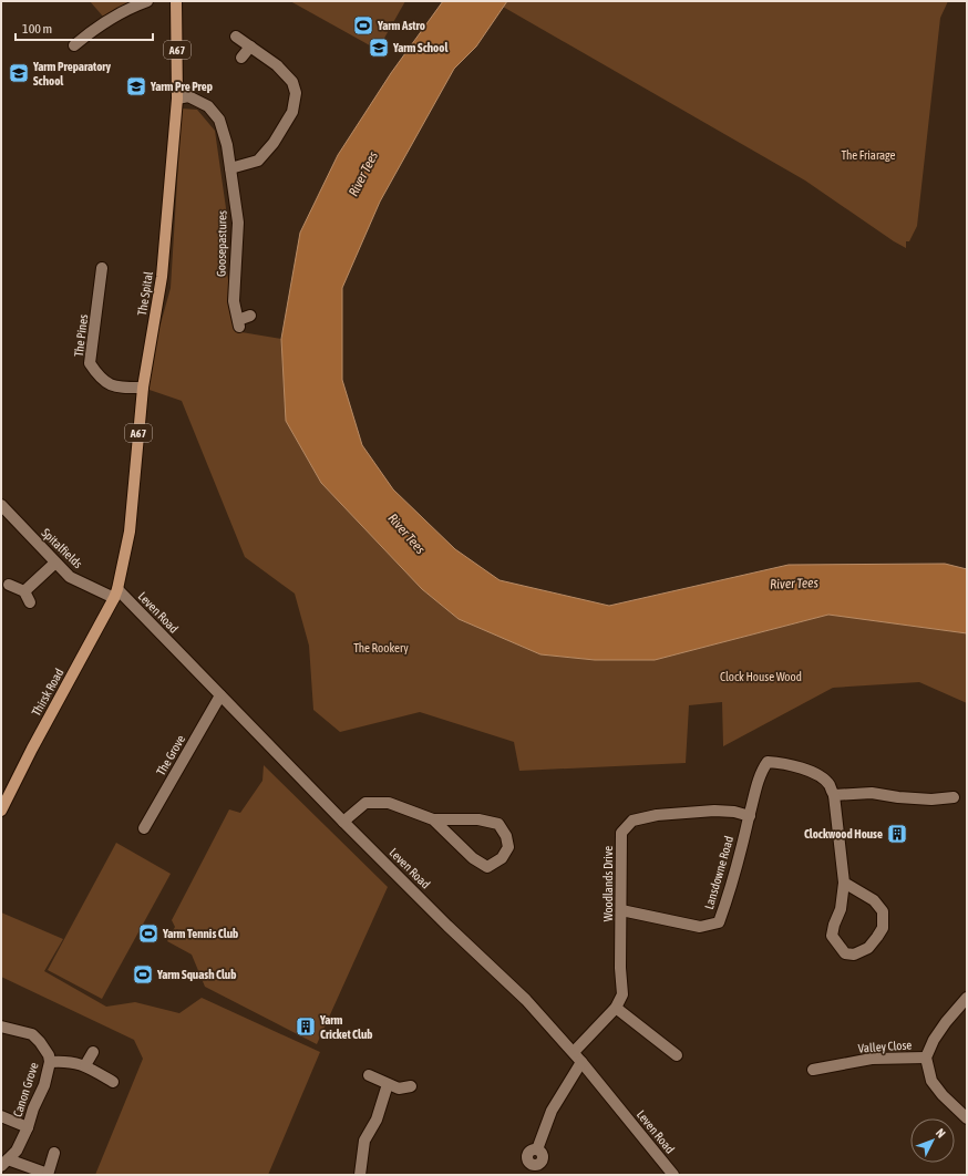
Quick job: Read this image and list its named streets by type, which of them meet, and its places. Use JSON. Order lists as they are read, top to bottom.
{
  "streets": {
    "main road": ["A67", "The Spital", "Thirsk Road"],
    "street": [
      "Goosepastures",
      "The Pines",
      "Spitalfields",
      "Leven Road",
      "The Grove",
      "Lansdowne Road",
      "Woodlands Drive",
      "Valley Close",
      "Canon Grove"
    ]
  },
  "crossings": [
    ["Goosepastures", "The Spital"],
    ["The Spital", "The Pines"],
    ["The Spital", "Spitalfields"],
    ["The Spital", "Leven Road"],
    ["The Spital", "Thirsk Road"],
    ["Spitalfields", "Leven Road"],
    ["Spitalfields", "Thirsk Road"],
    ["Leven Road", "Thirsk Road"],
    ["Leven Road", "The Grove"],
    ["Leven Road", "Woodlands Drive"],
    ["Lansdowne Road", "Woodlands Drive"]
  ],
  "water": ["River Tees"],
  "parks": ["The Friarage", "The Rookery", "Clock House Wood"],
  "places": {
    "sports": ["Yarm Astro", "Yarm Tennis Club", "Yarm Squash Club"],
    "school or university": ["Yarm School", "Yarm Preparatory School", "Yarm Pre Prep"],
    "building": ["Clockwood House", "Yarm Cricket Club"]
  },
  "scale_bar": "100 m",
  "north": "top right"
}
